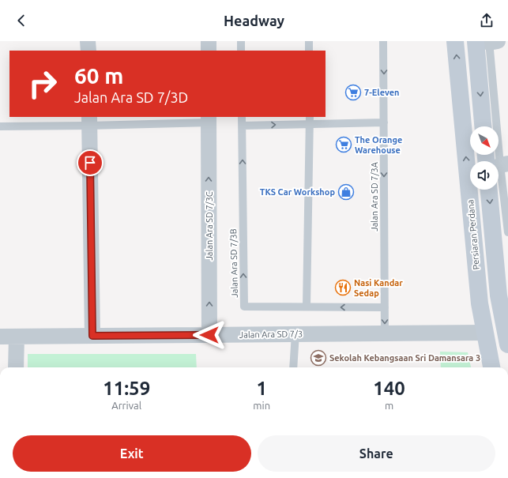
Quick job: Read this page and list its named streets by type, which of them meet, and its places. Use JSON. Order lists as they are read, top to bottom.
{
  "streets": {
    "main road": ["Persiaran Perdana"],
    "street": ["Jalan Ara SD 7/3C", "Jalan Ara SD 7/3"],
    "lane": ["Jalan Ara SD 7/3A", "Jalan Ara SD 7/3B"]
  },
  "crossings": [
    ["Jalan Ara SD 7/3A", "Jalan Ara SD 7/3B"],
    ["Jalan Ara SD 7/3A", "Jalan Ara SD 7/3"],
    ["Jalan Ara SD 7/3C", "Jalan Ara SD 7/3"],
    ["Persiaran Perdana", "Jalan Ara SD 7/3"]
  ],
  "one_way": ["Jalan Ara SD 7/3A"],
  "places": {
    "supermarket": ["7-Eleven", "The Orange Warehouse"],
    "shop": ["TKS Car Workshop"],
    "restaurant": ["Nasi Kandar Sedap"],
    "school or university": ["Sekolah Kebangsaan Sri Damansara 3"]
  },
  "north": "bottom right",
  "page": {
    "header": "Headway",
    "turn": ["60 m", "Jalan Ara SD 7/3D"],
    "eta": [
      "11:59",
      "Arrival",
      "1",
      "min",
      "140",
      "m"
    ],
    "buttons": ["Exit", "Share"]
  }
}
